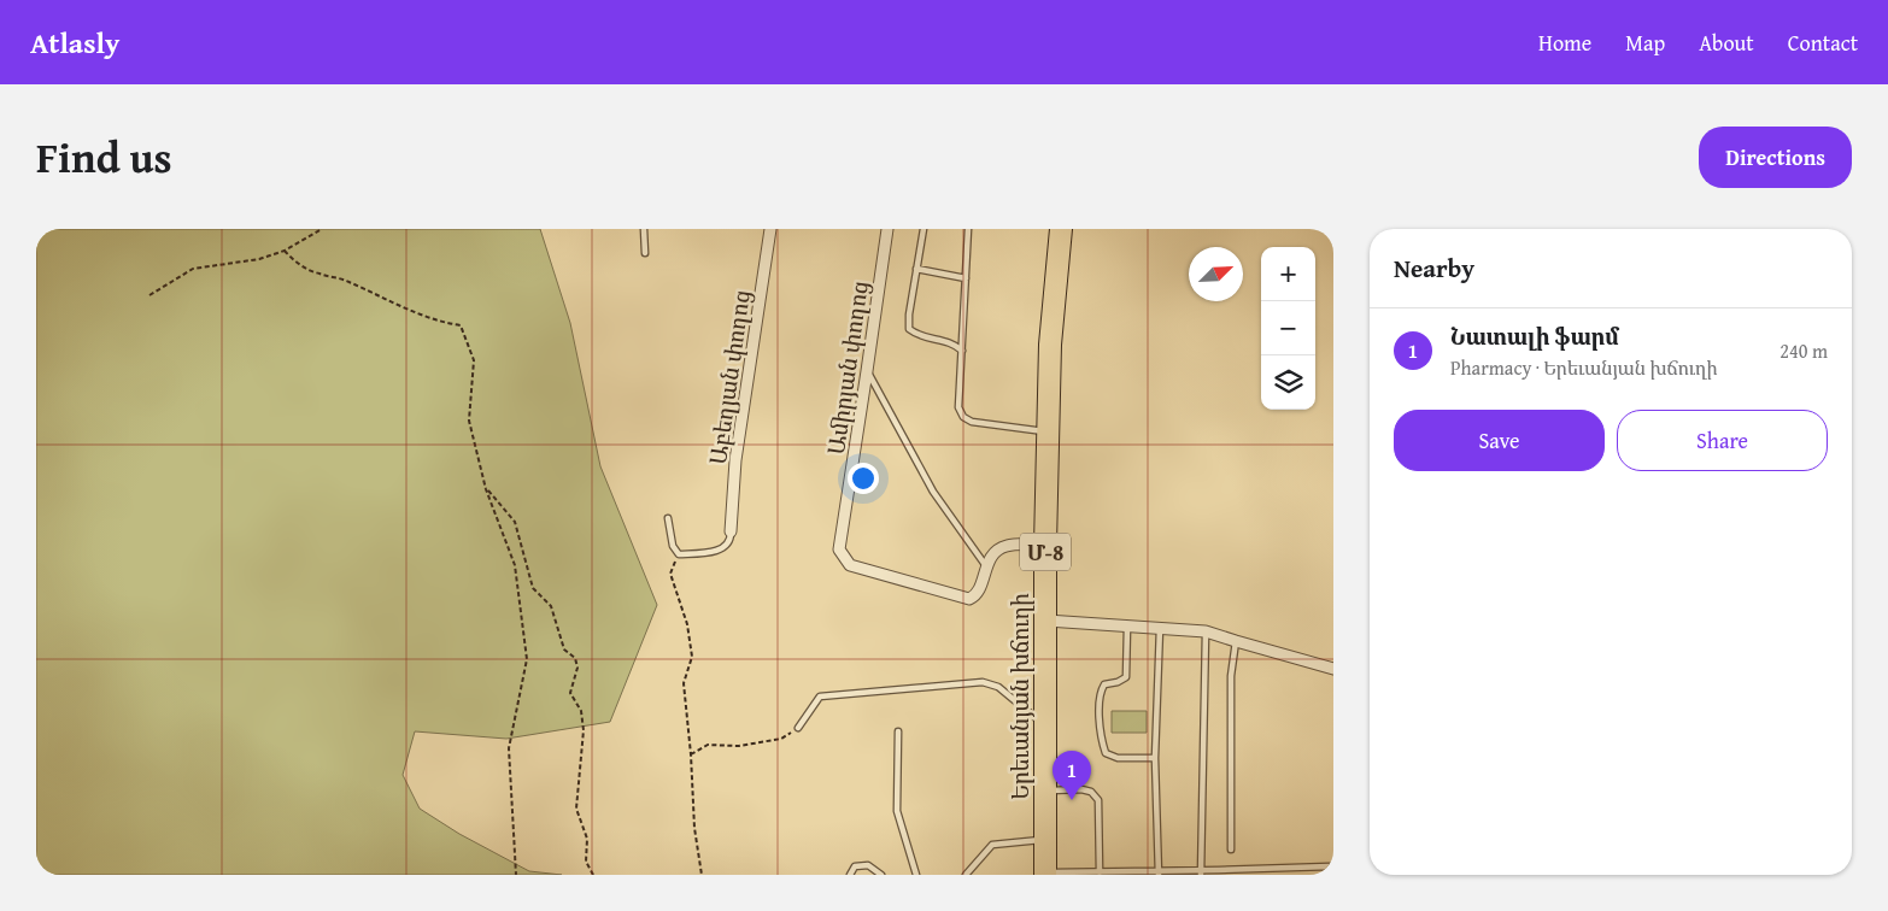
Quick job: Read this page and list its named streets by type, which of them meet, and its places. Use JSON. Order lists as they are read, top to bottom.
{
  "streets": {
    "highway": ["Մ-8", "Երեւանյան խճուղի"],
    "street": ["Ամիրյան փողոց", "Աբեղյան փողոց"]
  },
  "crossings": [
    ["Ամիրյան փողոց", "Երեւանյան խճուղի"]
  ],
  "north": "top right",
  "page": {
    "header": "Atlasly",
    "nav": [
      "Home",
      "Map",
      "About",
      "Contact"
    ],
    "title": "Find us",
    "buttons": [
      "Directions",
      ["Save", "Share"]
    ],
    "heading": "Nearby",
    "map_buttons": ["+", "−"],
    "list": [
      {
        "mark": "1",
        "name": "Նատալի ֆարմ",
        "note": "Pharmacy · Երեւանյան խճուղի",
        "value": "240 m"
      }
    ],
    "pins": "1"
  }
}
